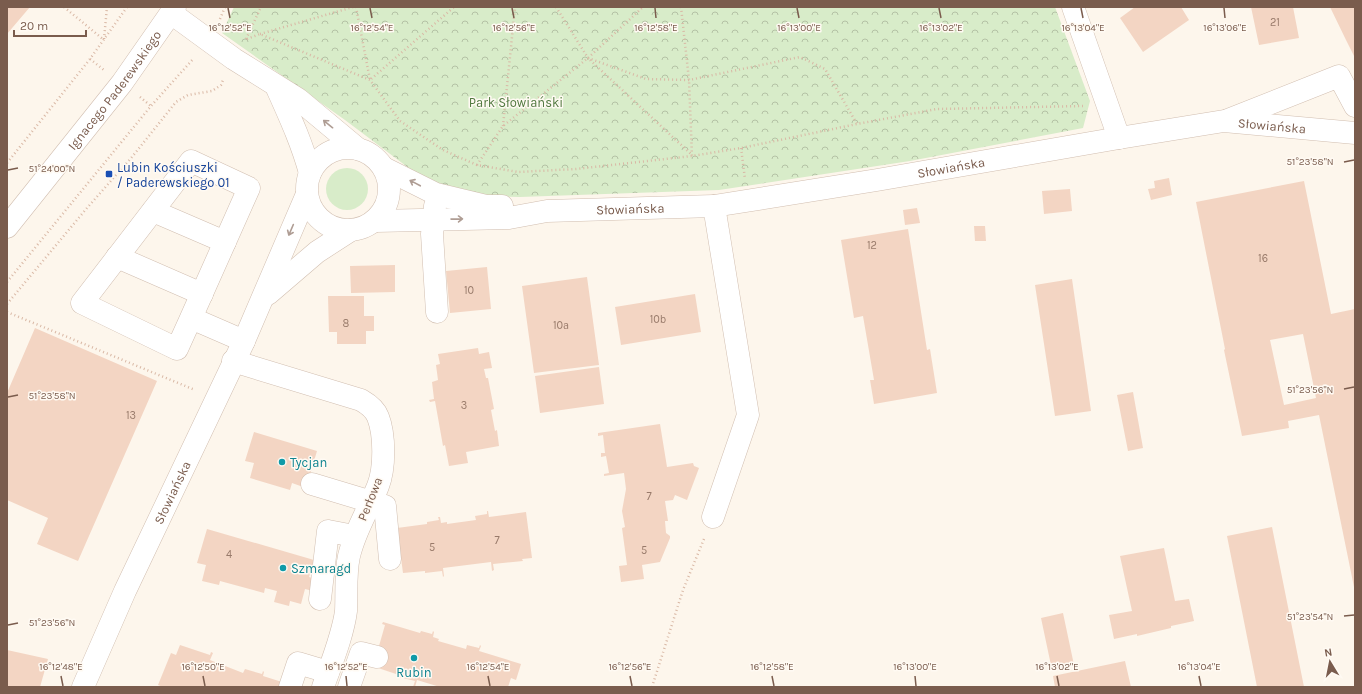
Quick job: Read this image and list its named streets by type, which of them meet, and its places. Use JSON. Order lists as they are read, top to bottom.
{
  "streets": {
    "street": ["Ignacego Paderewskiego", "Słowiańska", "Perłowa"]
  },
  "crossings": [
    ["Słowiańska", "Perłowa"]
  ],
  "parks": ["Park Słowiański"],
  "places": {
    "transit": ["Lubin Kościuszki / Paderewskiego 01"],
    "other": ["Tycjan", "Szmaragd", "Rubin"]
  },
  "house_numbers": [
    "21",
    "12",
    "16",
    "10",
    "10b",
    "8",
    "10a",
    "3",
    "13",
    "7",
    "7",
    "5",
    "5",
    "4"
  ],
  "scale_bar": "20 m",
  "north": "top",
  "coordinates": [
    "16°12'56\"E",
    "16°12'58\"E",
    "16°13'00\"E",
    "16°13'02\"E",
    "16°13'04\"E",
    "16°13'06\"E",
    "16°12'52\"E",
    "16°12'54\"E",
    "51°23'58\"N",
    "51°24'00\"N",
    "51°23'56\"N",
    "51°23'54\"N",
    "16°12'48\"E",
    "16°12'50\"E"
  ]
}
